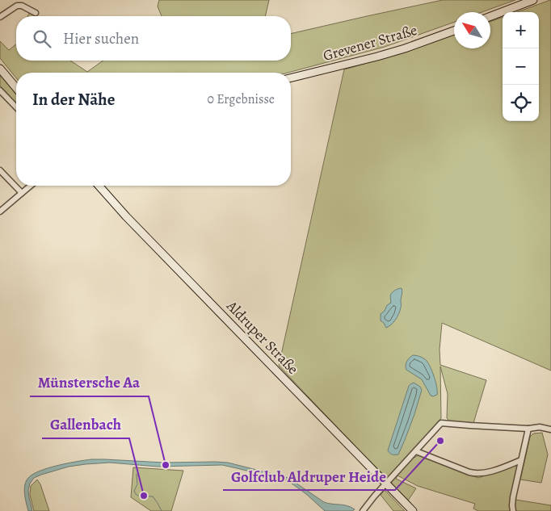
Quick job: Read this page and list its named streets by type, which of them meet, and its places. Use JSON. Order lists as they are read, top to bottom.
{
  "streets": {
    "main road": ["Grevener Straße", "Aldruper Straße"]
  },
  "places": ["Golfclub Aldruper Heide", "Münstersche Aa", "Gallenbach"],
  "north": "top left",
  "page": {
    "map_buttons": ["+", "−"],
    "search": "Hier suchen",
    "heading": ["In der Nähe", "0 Ergebnisse"]
  }
}
